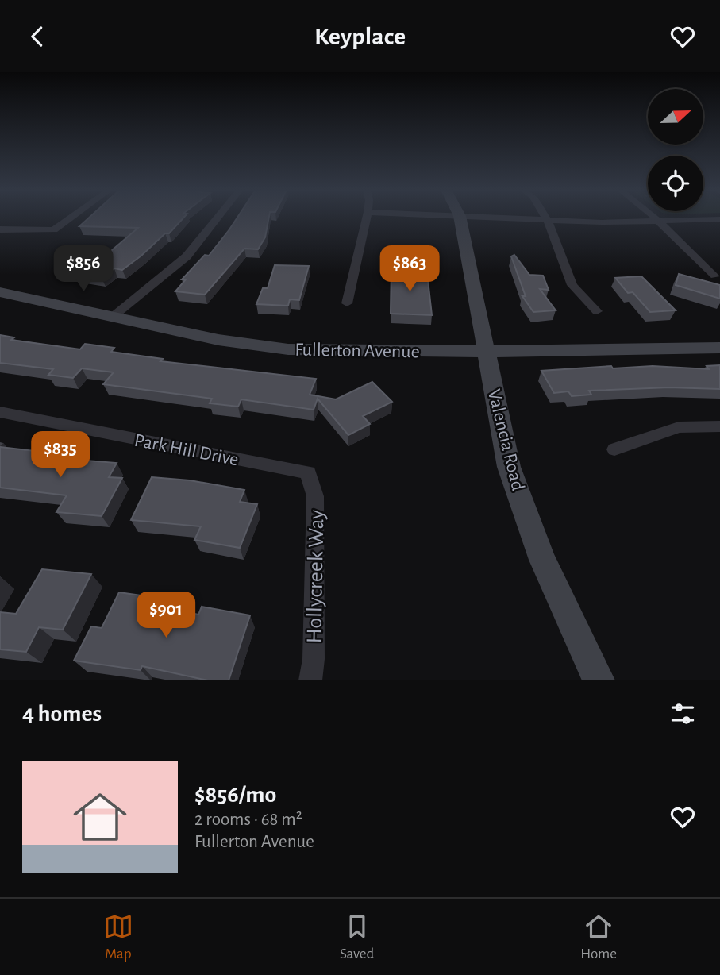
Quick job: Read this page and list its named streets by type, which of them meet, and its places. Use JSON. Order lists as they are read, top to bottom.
{
  "streets": {
    "main road": ["Fullerton Avenue", "Valencia Road"],
    "street": ["Park Hill Drive", "Hollycreek Way"]
  },
  "crossings": [
    ["Fullerton Avenue", "Valencia Road"],
    ["Park Hill Drive", "Hollycreek Way"]
  ],
  "north": "right",
  "page": {
    "header": "Keyplace",
    "price": [
      "$856",
      "$863",
      "$835",
      "$901"
    ],
    "heading": "4 homes",
    "list": [
      {
        "name": "$856/mo",
        "note": "2 rooms · 68 m² · Fullerton Avenue"
      }
    ],
    "tabs": ["Map", "Saved", "Home"]
  }
}
